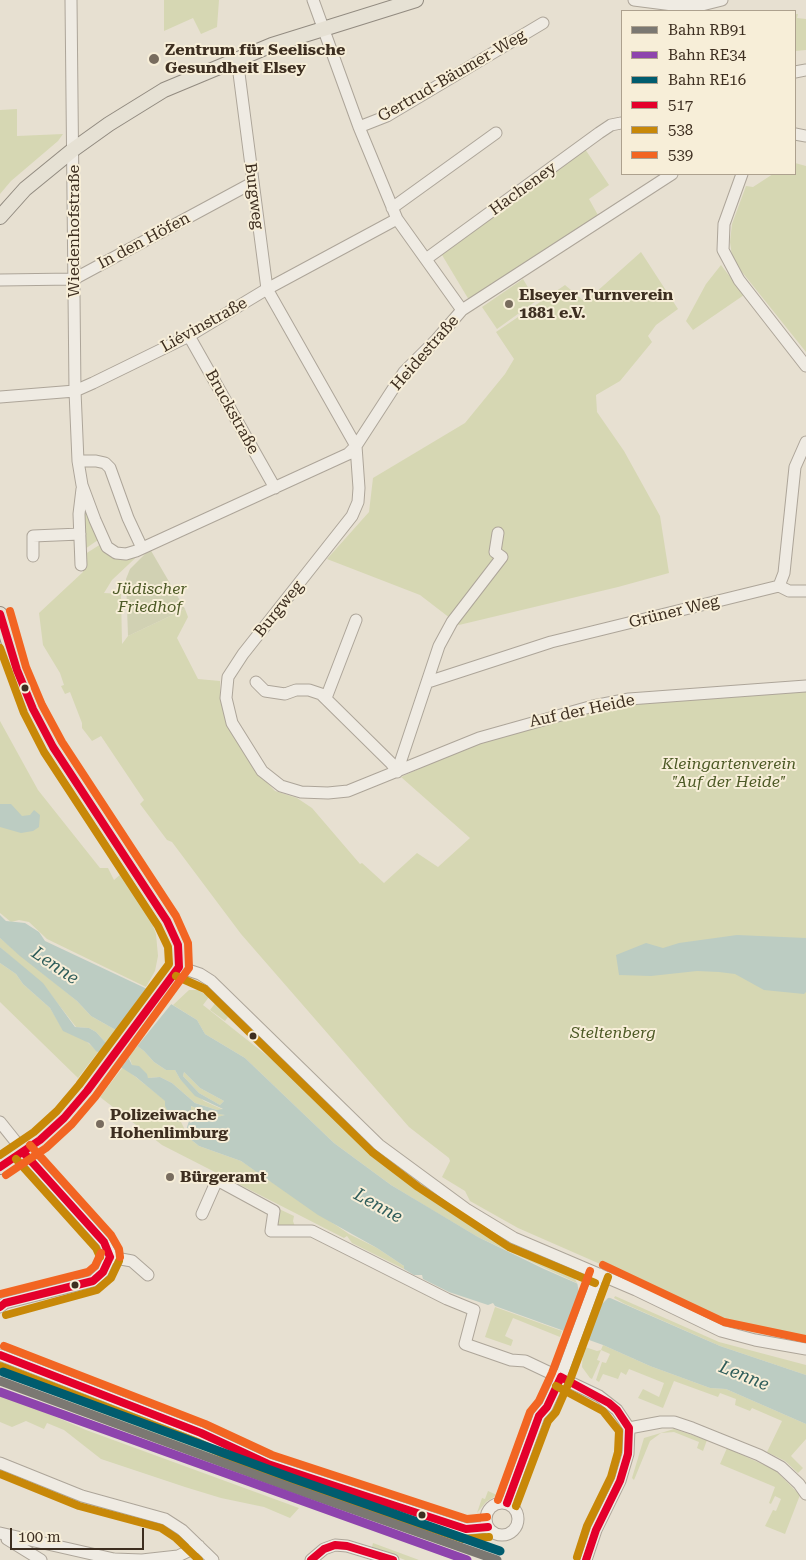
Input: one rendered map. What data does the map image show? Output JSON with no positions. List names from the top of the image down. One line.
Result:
{"streets":{"street":["Gertrud-Bäumer-Weg","Hacheney","Burgweg","Wiedenhofstraße","In den Höfen","Liévinstraße","Heidestraße","Bruckstraße","Grüner Weg","Auf der Heide"]},"crossings":[["Burgweg","In den Höfen"],["Burgweg","Liévinstraße"],["Burgweg","Heidestraße"],["Burgweg","Auf der Heide"],["Wiedenhofstraße","In den Höfen"],["Wiedenhofstraße","Liévinstraße"],["Wiedenhofstraße","Heidestraße"],["Liévinstraße","Bruckstraße"],["Heidestraße","Bruckstraße"]],"water":["Lenne"],"parks":["Jüdischer Friedhof","Kleingartenverein \"Auf der Heide\"","Steltenberg"],"places":["Zentrum für Seelische Gesundheit Elsey","Elseyer Turnverein 1881 e.V.","Polizeiwache Hohenlimburg","Bürgeramt"],"lines":["transit line 539","transit line 517","transit line 538","rail line RE16","rail line RB91","rail line RE34"],"legend":["Bahn RB91","Bahn RE34","Bahn RE16","517","538","539"],"scale_bar":"100 m"}
